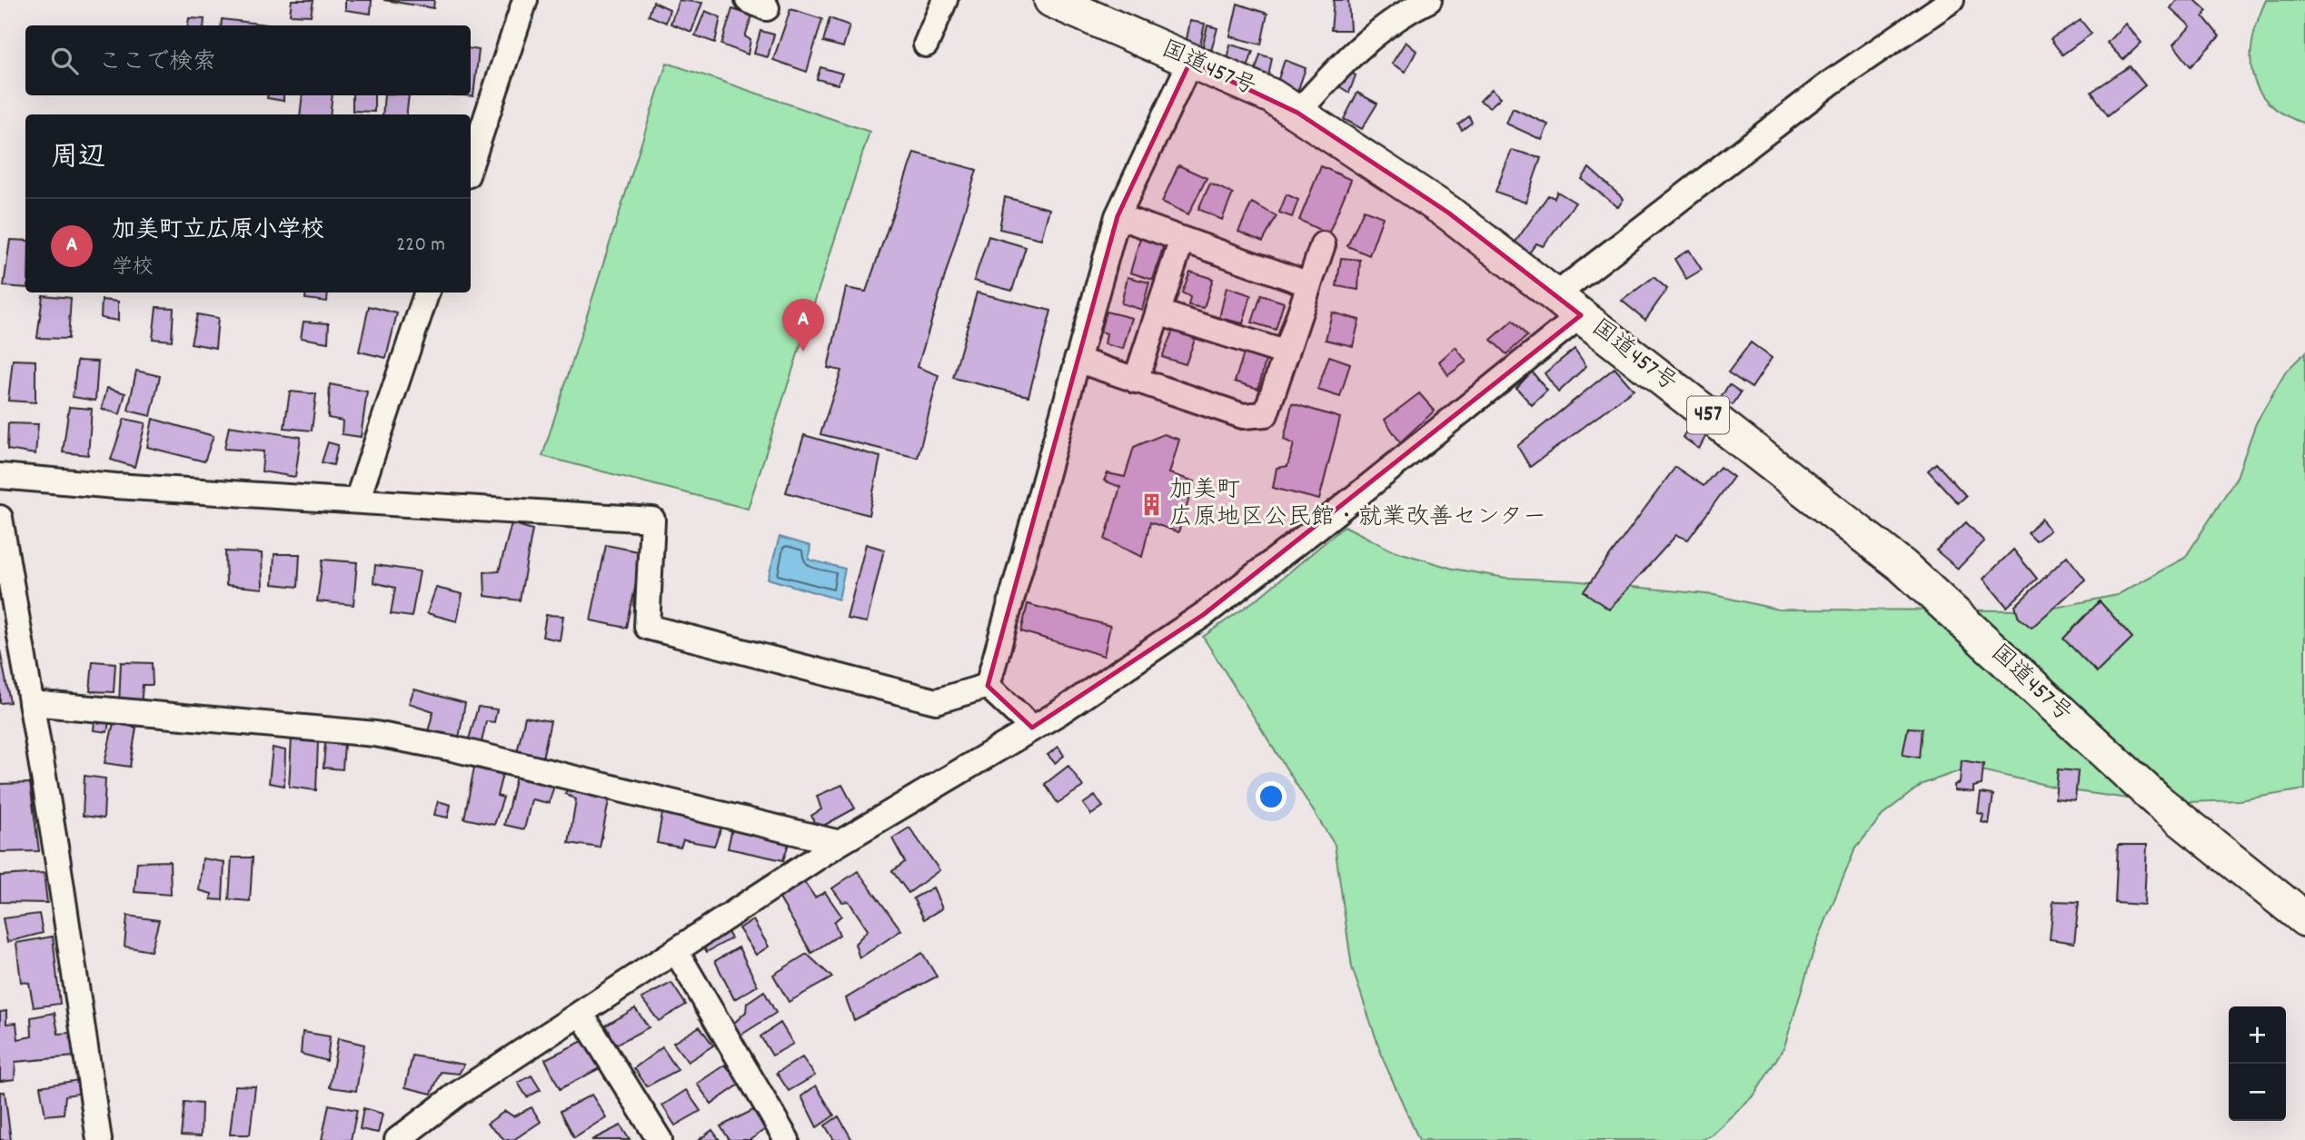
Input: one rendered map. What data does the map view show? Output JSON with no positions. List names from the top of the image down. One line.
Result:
{"streets":{"highway":["国道457号","457"]},"places":{"building":["加美町 広原地区公民館・就業改善センター"]},"page":{"search":"ここで検索","heading":"周辺","list":[{"mark":"A","name":"加美町立広原小学校","note":"学校","value":"220 m"}],"pins":"A","map_buttons":["+","−"]}}
